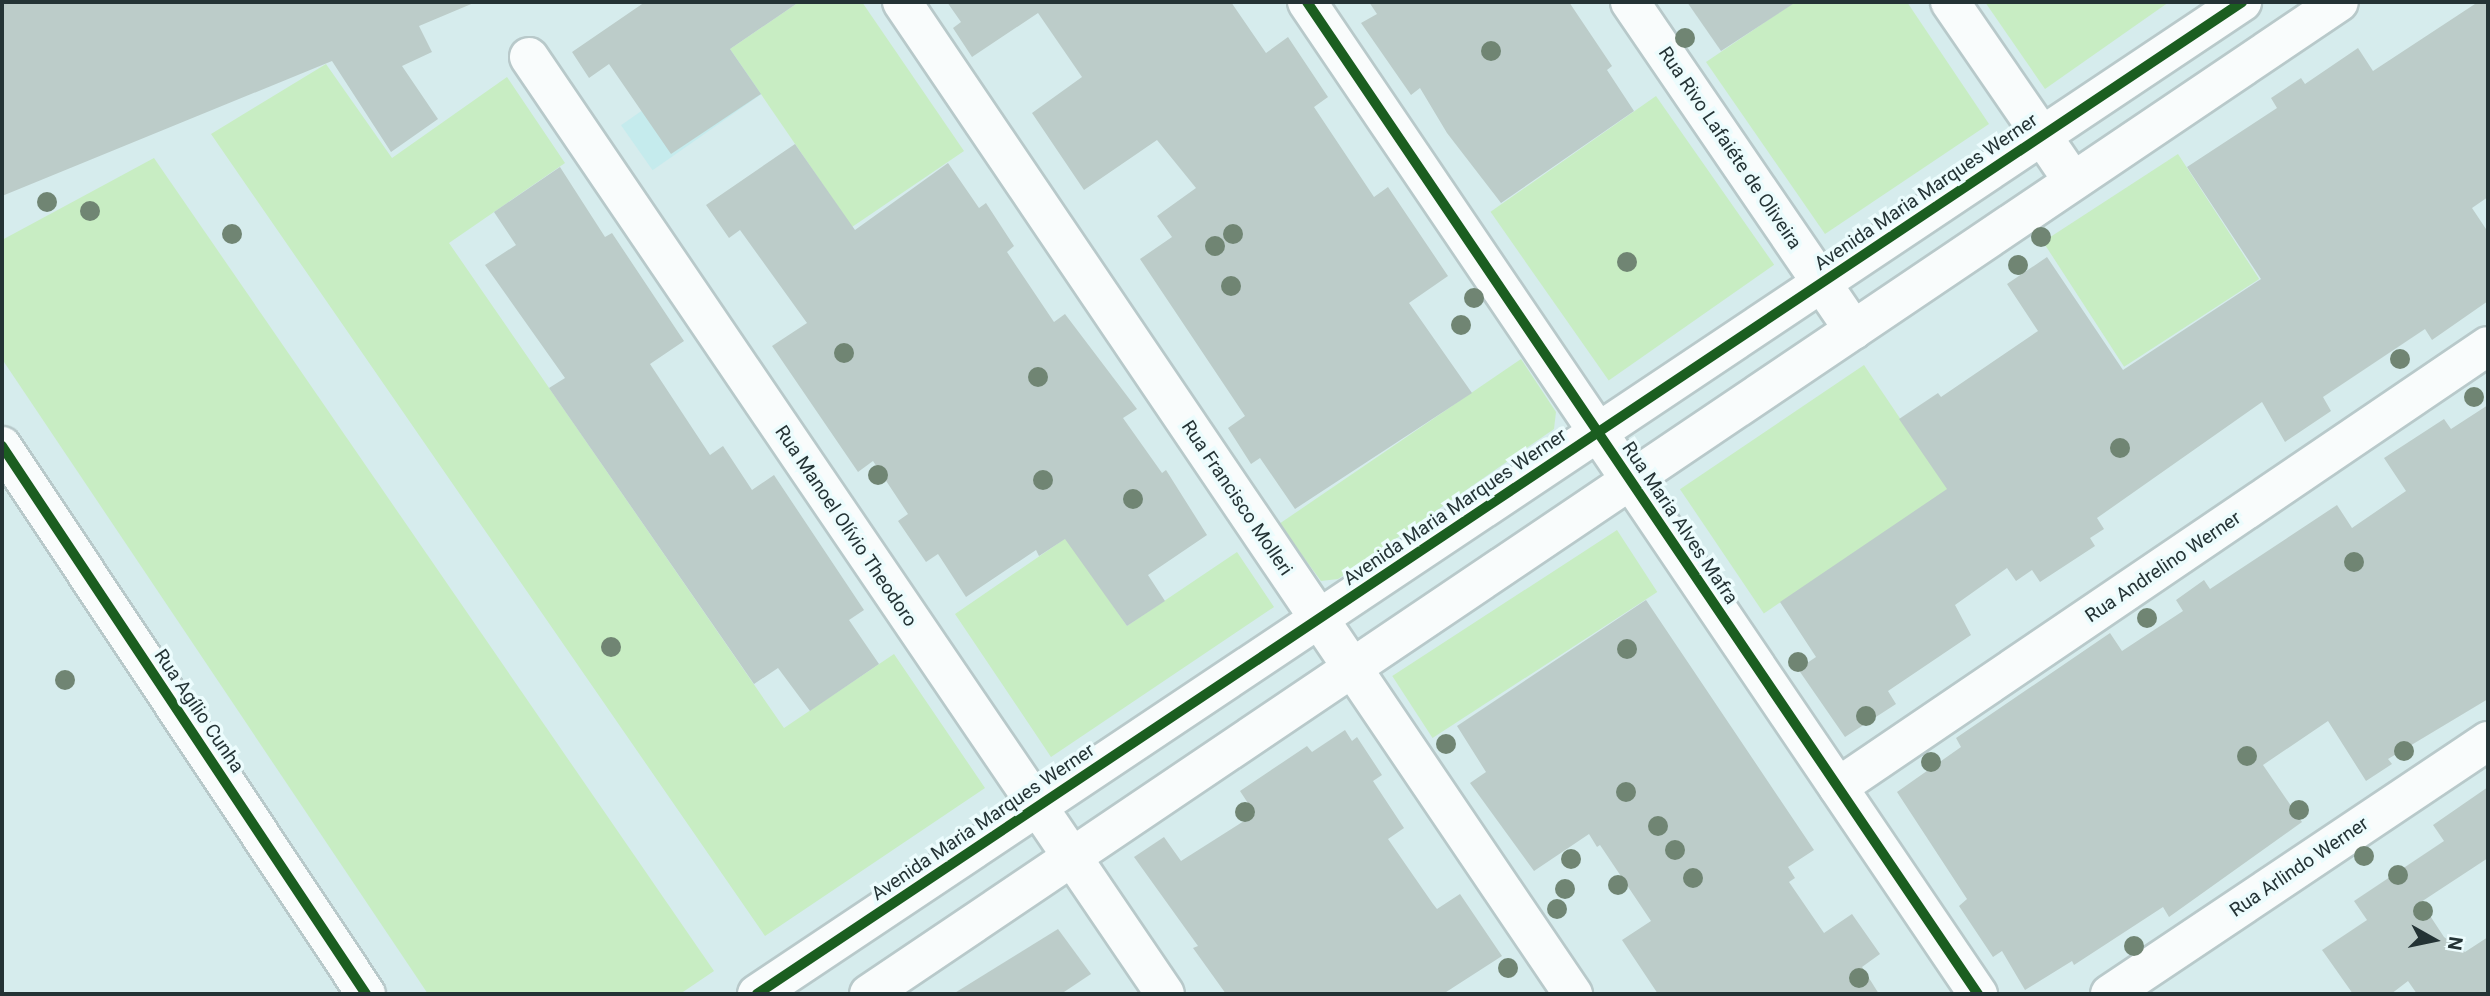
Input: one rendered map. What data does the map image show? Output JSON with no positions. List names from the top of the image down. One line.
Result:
{"streets":{"street":["Rua Rivo Lafaiéte de Oliveira","Avenida Maria Marques Werner","Rua Francisco Molleri","Rua Maria Alves Mafra","Rua Manoel Olívio Theodoro","Rua Andrelino Werner","Rua Agílio Cunha","Rua Arlindo Werner"]},"crossings":[["Rua Rivo Lafaiéte de Oliveira","Avenida Maria Marques Werner"],["Avenida Maria Marques Werner","Rua Francisco Molleri"],["Avenida Maria Marques Werner","Rua Maria Alves Mafra"],["Avenida Maria Marques Werner","Rua Manoel Olívio Theodoro"],["Rua Maria Alves Mafra","Rua Andrelino Werner"]],"north":"right"}
